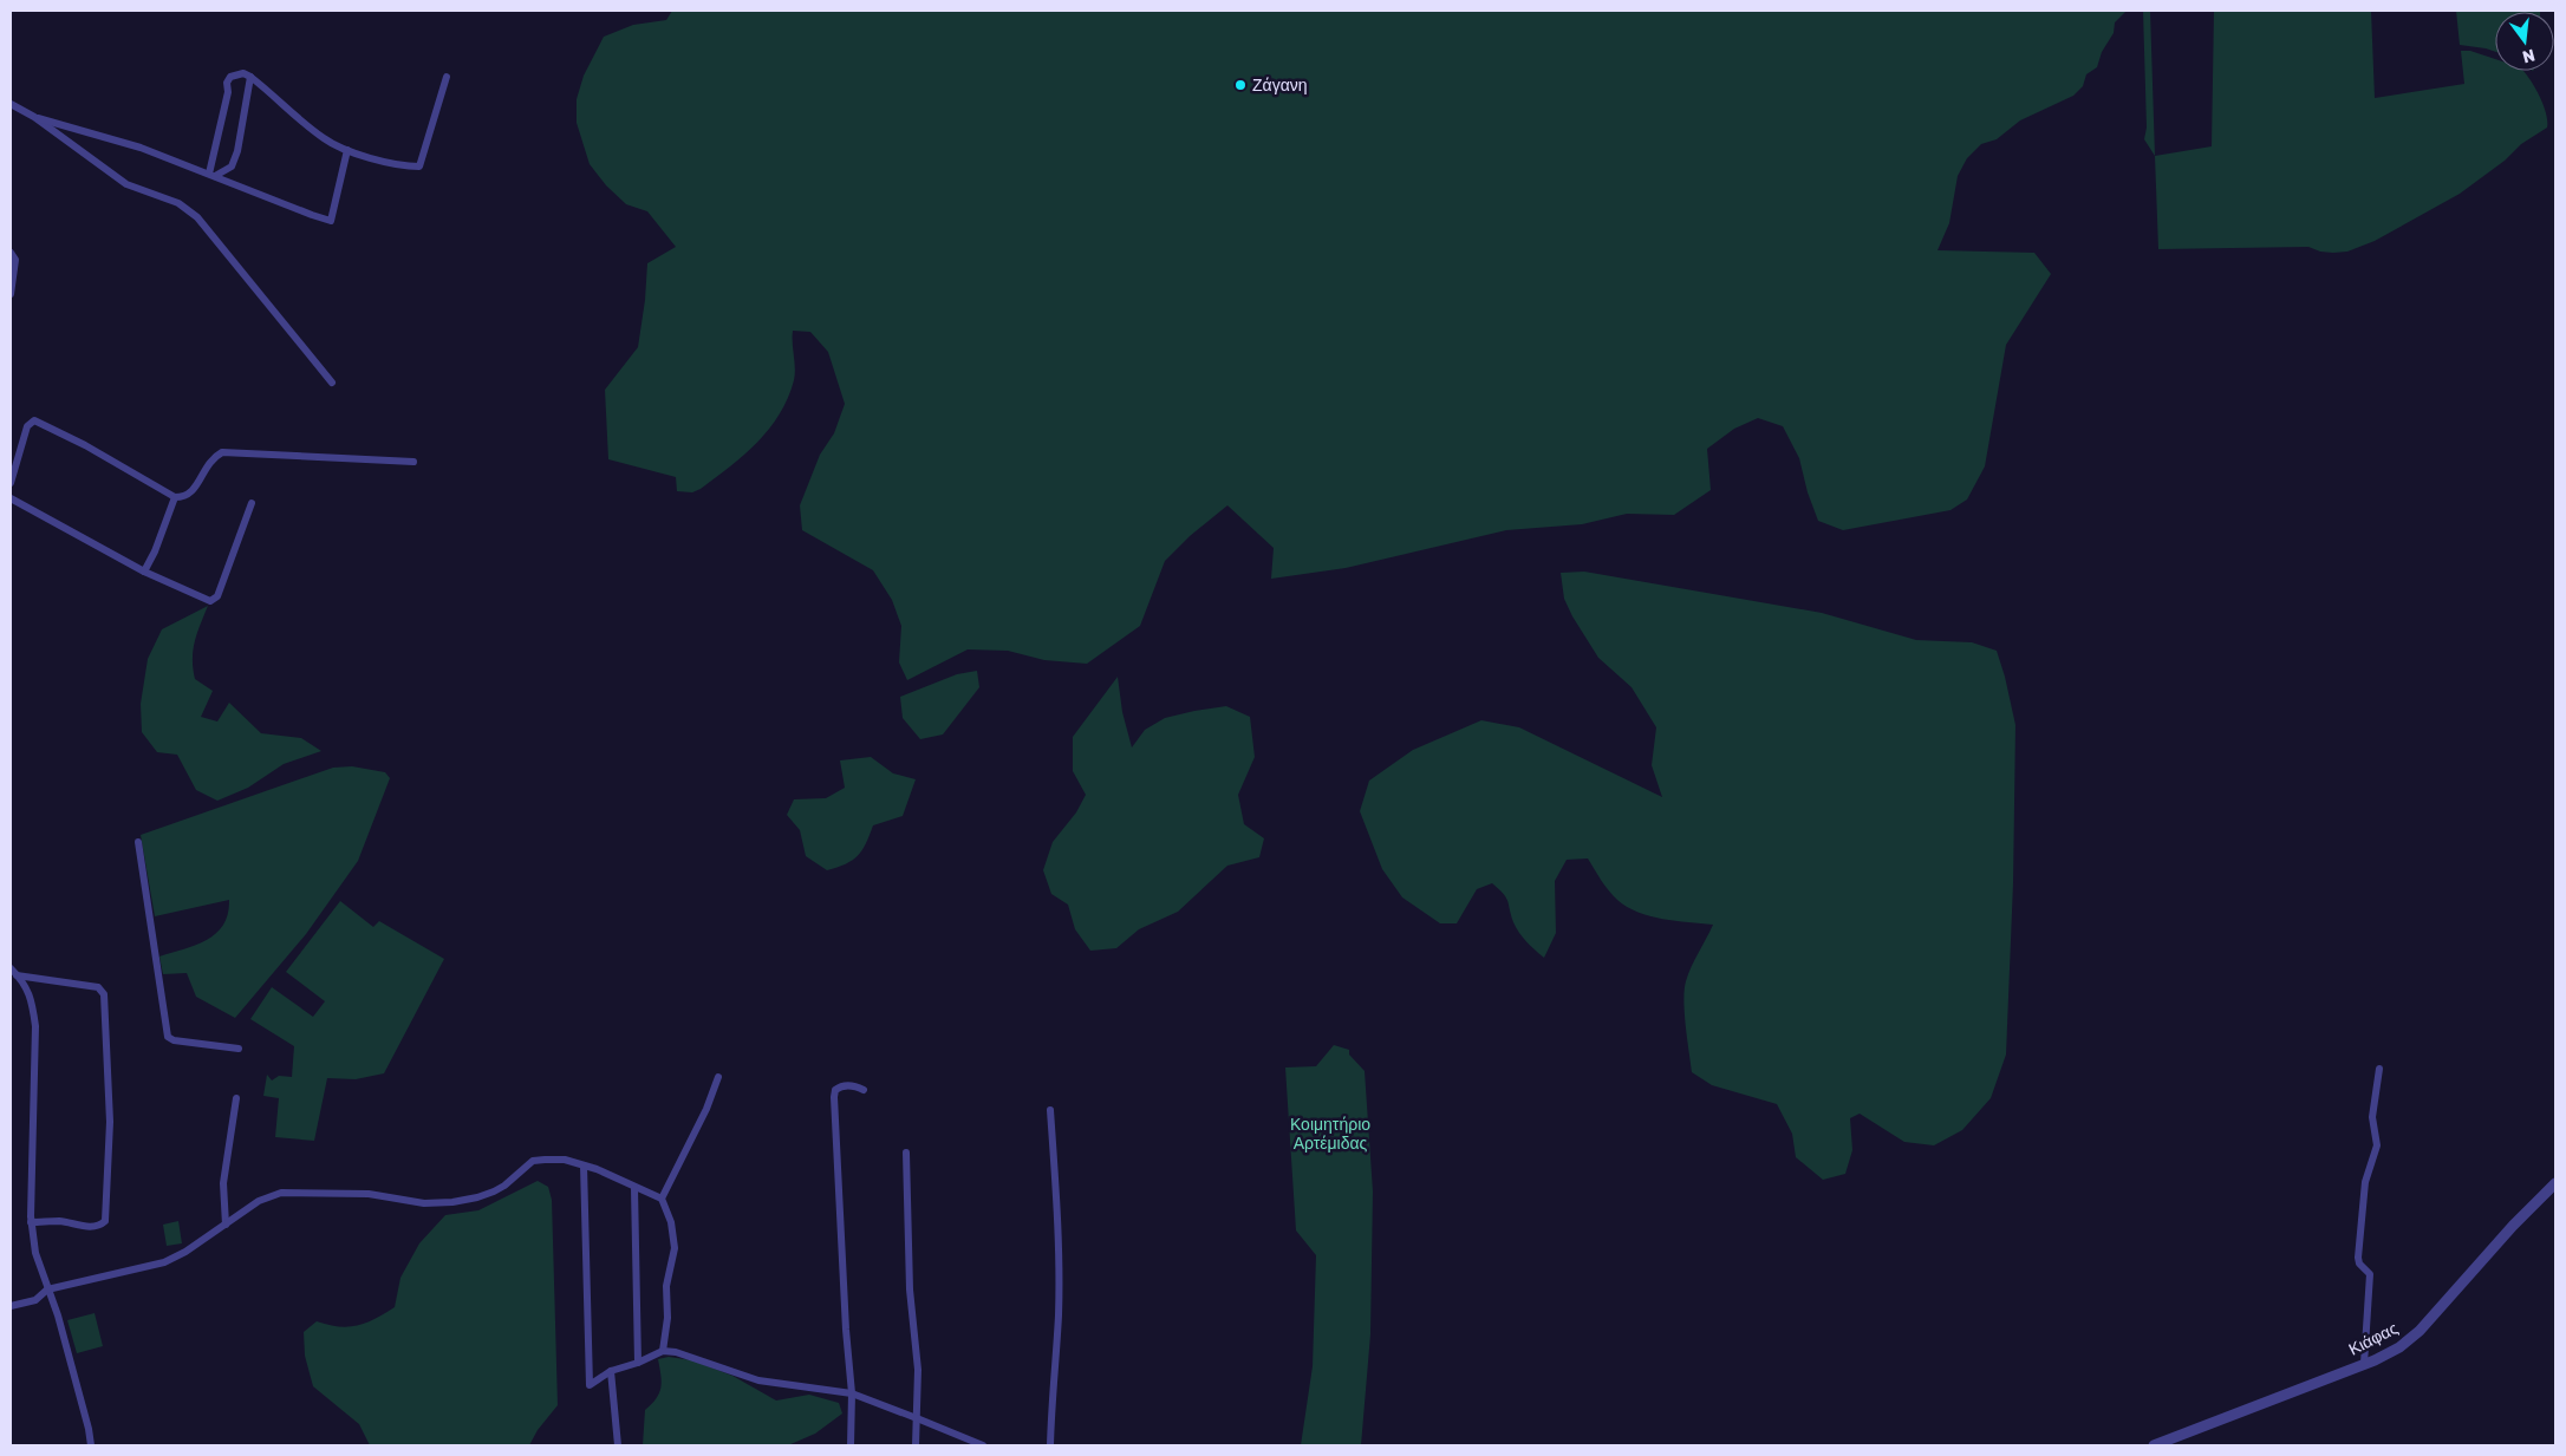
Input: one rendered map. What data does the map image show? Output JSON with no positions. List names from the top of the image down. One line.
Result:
{"streets":{"street":["Κιάφας"]},"parks":["Κοιμητήριο Αρτέμιδας"],"places":["Ζάγανη"],"north":"bottom"}
